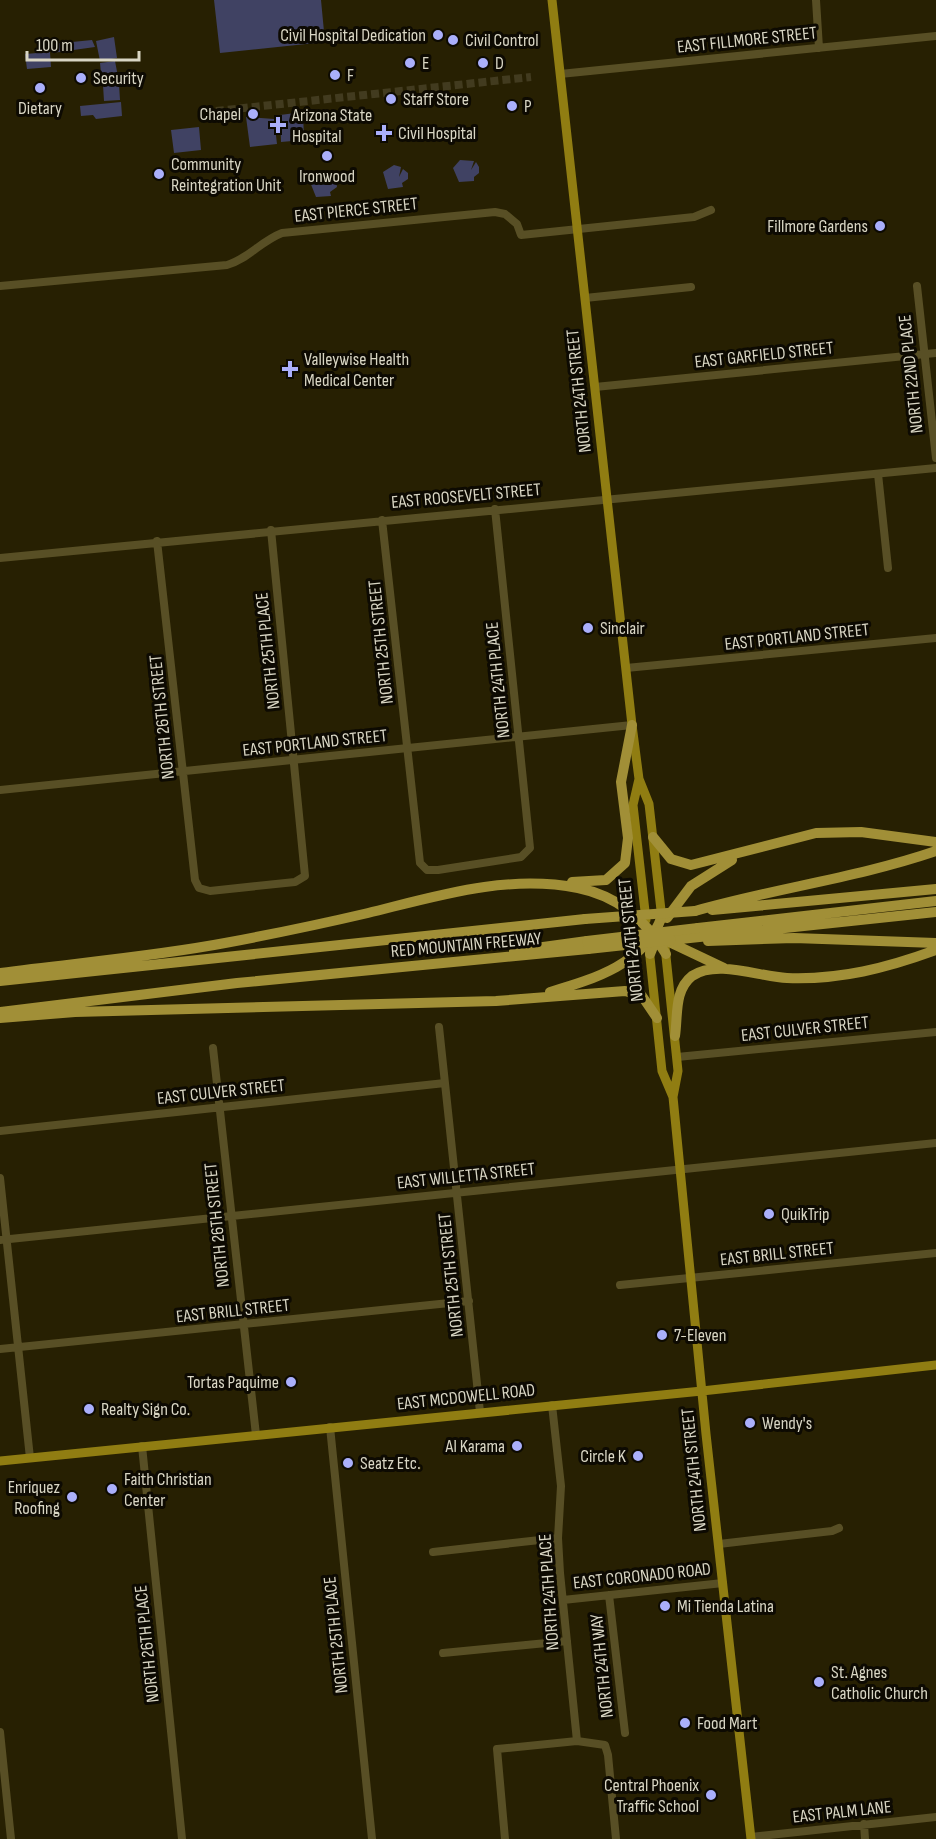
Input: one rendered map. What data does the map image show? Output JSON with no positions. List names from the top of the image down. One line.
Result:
{"streets":{"highway":["RED MOUNTAIN FREEWAY"],"main road":["NORTH 24TH STREET","EAST MCDOWELL ROAD"],"street":["EAST FILLMORE STREET","EAST PIERCE STREET","EAST GARFIELD STREET","NORTH 22ND PLACE","EAST ROOSEVELT STREET","EAST PORTLAND STREET","NORTH 25TH STREET","NORTH 25TH PLACE","NORTH 24TH PLACE","NORTH 26TH STREET","EAST CULVER STREET","EAST WILLETTA STREET","EAST BRILL STREET","EAST CORONADO ROAD","NORTH 26TH PLACE","NORTH 24TH WAY","EAST PALM LANE"]},"crossings":[["EAST FILLMORE STREET","NORTH 24TH STREET"],["EAST PIERCE STREET","NORTH 24TH STREET"],["EAST GARFIELD STREET","NORTH 22ND PLACE"],["EAST GARFIELD STREET","NORTH 24TH STREET"],["NORTH 24TH STREET","EAST ROOSEVELT STREET"],["NORTH 24TH STREET","EAST PORTLAND STREET"],["NORTH 24TH STREET","RED MOUNTAIN FREEWAY"],["NORTH 24TH STREET","EAST CULVER STREET"],["NORTH 24TH STREET","EAST WILLETTA STREET"],["NORTH 24TH STREET","EAST BRILL STREET"],["NORTH 24TH STREET","EAST MCDOWELL ROAD"],["NORTH 24TH STREET","EAST CORONADO ROAD"],["NORTH 24TH STREET","EAST PALM LANE"],["EAST ROOSEVELT STREET","NORTH 25TH STREET"],["EAST ROOSEVELT STREET","NORTH 25TH PLACE"],["EAST ROOSEVELT STREET","NORTH 24TH PLACE"],["EAST ROOSEVELT STREET","NORTH 26TH STREET"],["EAST PORTLAND STREET","NORTH 25TH STREET"],["EAST PORTLAND STREET","NORTH 25TH PLACE"],["EAST PORTLAND STREET","NORTH 24TH PLACE"],["EAST PORTLAND STREET","NORTH 26TH STREET"],["NORTH 25TH STREET","NORTH 24TH PLACE"],["NORTH 25TH STREET","EAST CULVER STREET"],["NORTH 25TH STREET","EAST WILLETTA STREET"],["NORTH 25TH STREET","EAST BRILL STREET"],["NORTH 25TH STREET","EAST MCDOWELL ROAD"],["NORTH 25TH PLACE","NORTH 26TH STREET"],["NORTH 25TH PLACE","EAST MCDOWELL ROAD"],["NORTH 24TH PLACE","EAST MCDOWELL ROAD"],["NORTH 24TH PLACE","EAST CORONADO ROAD"],["NORTH 26TH STREET","EAST CULVER STREET"],["NORTH 26TH STREET","EAST WILLETTA STREET"],["NORTH 26TH STREET","EAST BRILL STREET"],["NORTH 26TH STREET","EAST MCDOWELL ROAD"],["EAST MCDOWELL ROAD","NORTH 26TH PLACE"],["EAST CORONADO ROAD","NORTH 24TH WAY"]],"places":{"other":["Civil Hospital Dedication","Civil Control","E","D","F","Security","Dietary","Staff Store","P","Chapel","Ironwood","Community Reintegration Unit","Fillmore Gardens","Sinclair","QuikTrip","7-Eleven","Tortas Paquime","Realty Sign Co.","Wendy's","Al Karama","Circle K","Seatz Etc.","Faith Christian Center","Enriquez Roofing","Mi Tienda Latina","St. Agnes Catholic Church","Food Mart","Central Phoenix Traffic School"],"health":["Arizona State Hospital","Civil Hospital","Valleywise Health Medical Center"]},"scale_bar":"100 m"}
